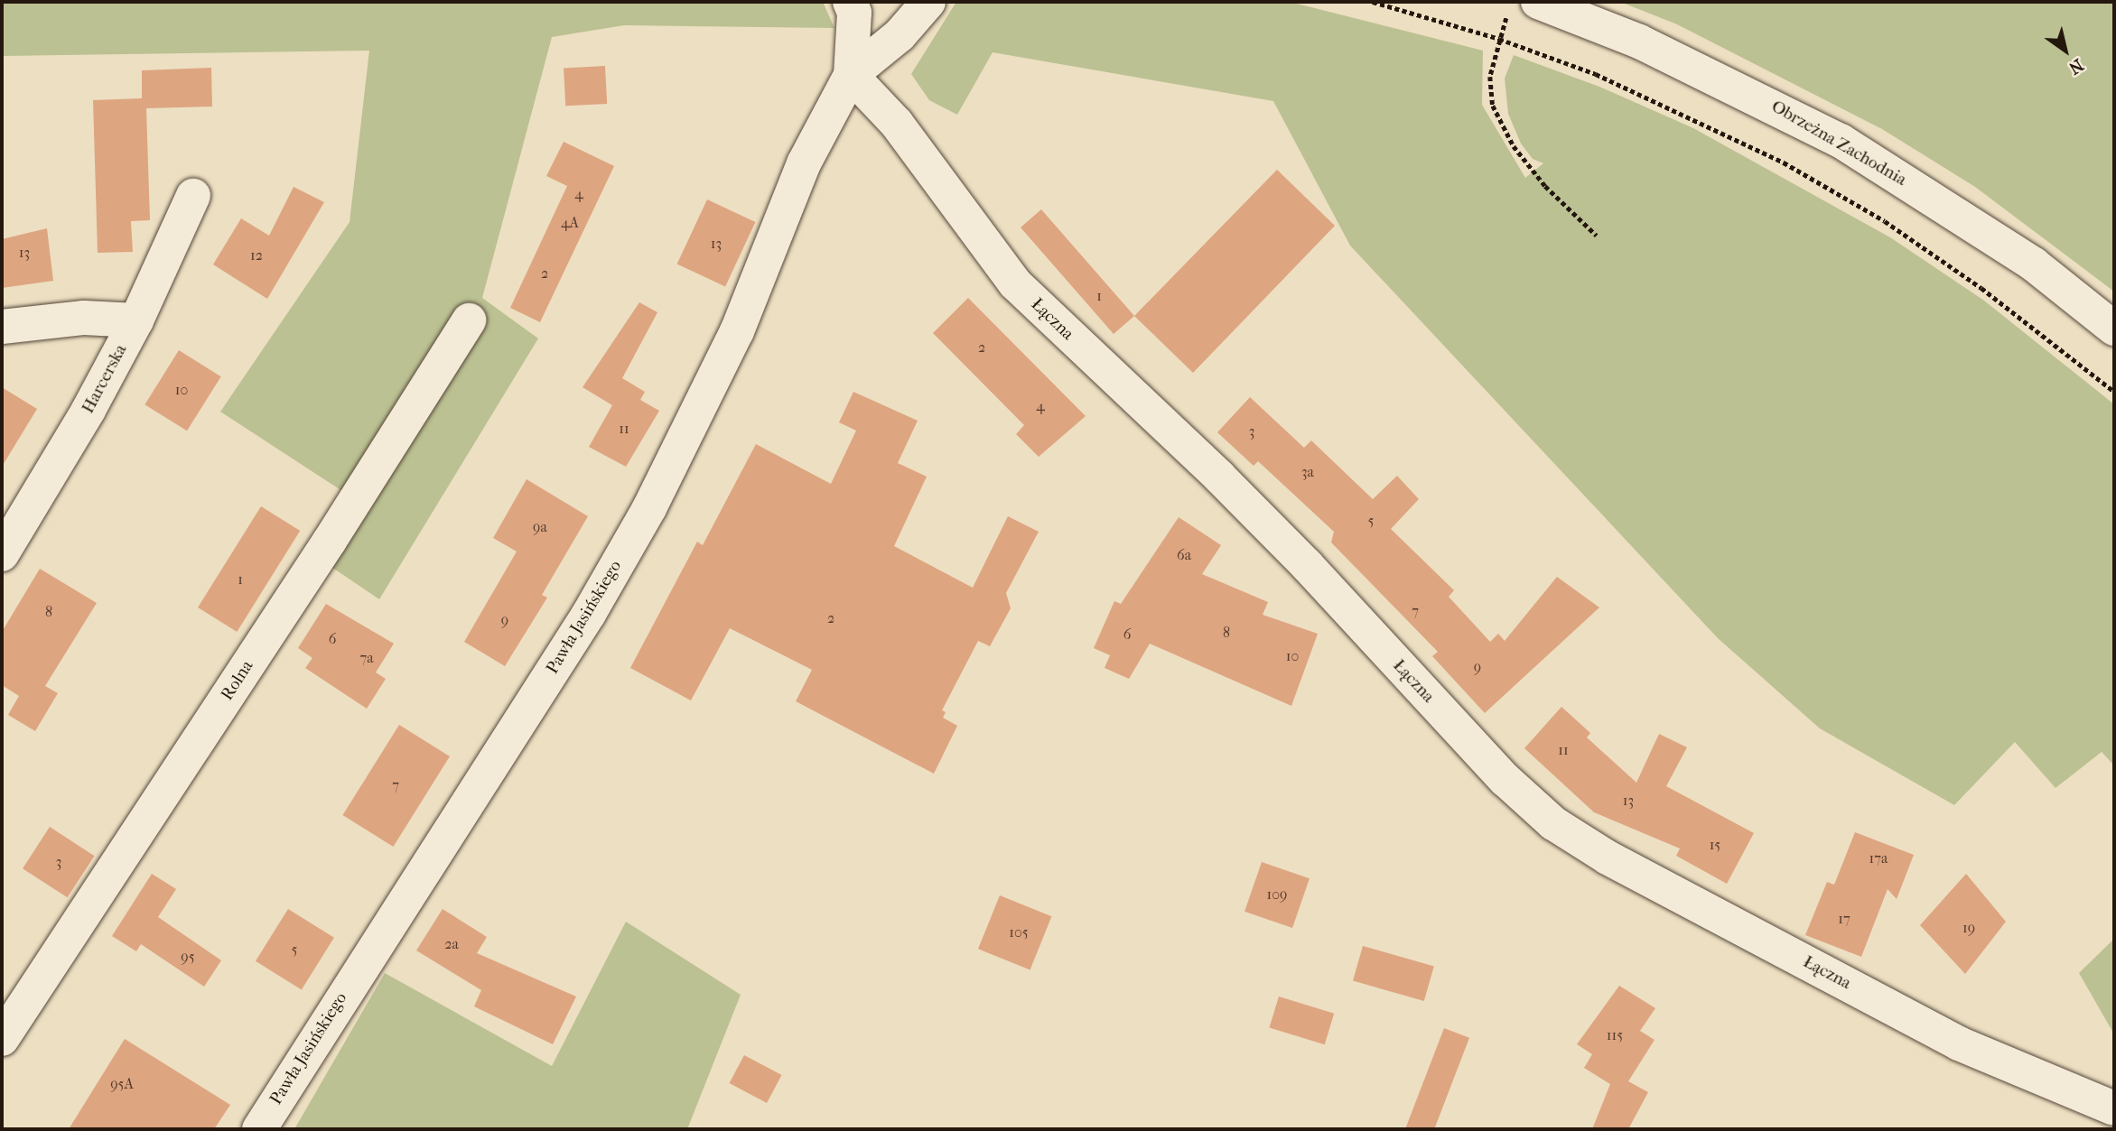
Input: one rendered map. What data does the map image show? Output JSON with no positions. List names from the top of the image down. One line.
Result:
{"streets":{"street":["Obrzeżna Zachodnia","Łączna","Harcerska","Pawła Jasińskiego","Rolna"]},"crossings":[["Łączna","Pawła Jasińskiego"]],"house_numbers":["4","4A","13","13","12","2","1","2","10","4","11","3","3a","5","9a","6a","1","7","8","2","9","8","6","6","10","7a","9","11","7","13","15","17a","3","109","17","19","105","2a","5","95","115","95A"],"north":"bottom right"}
